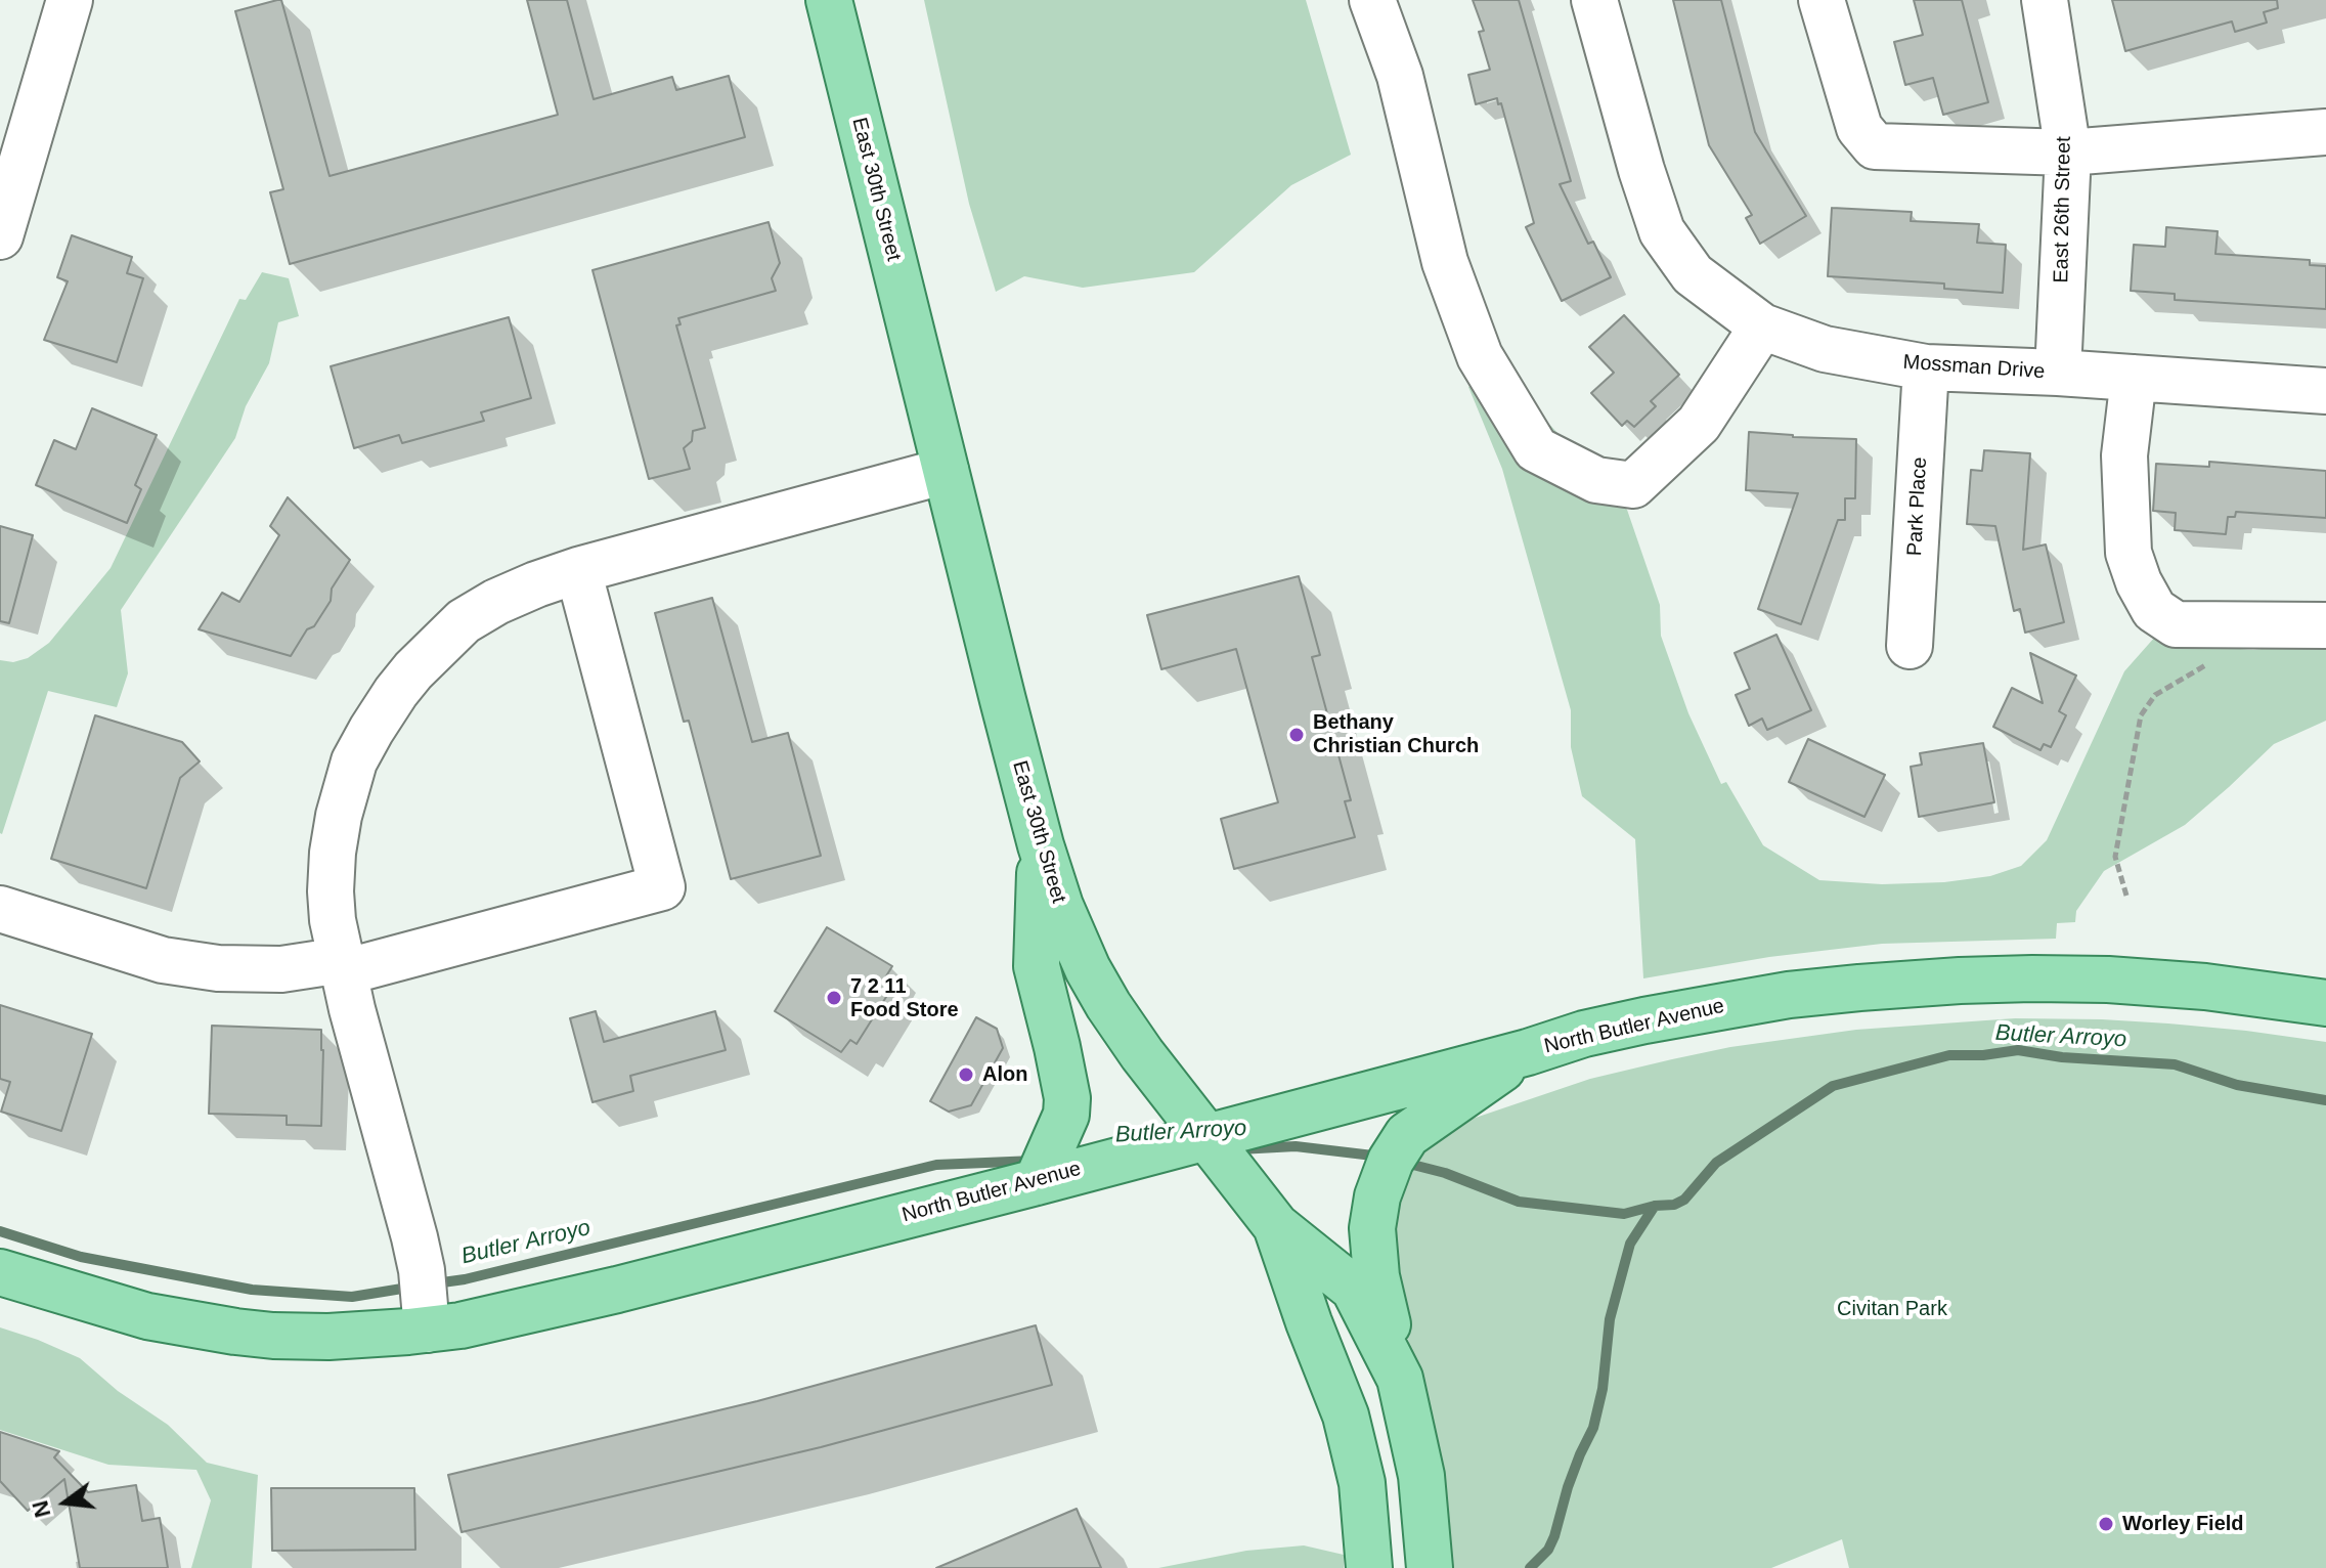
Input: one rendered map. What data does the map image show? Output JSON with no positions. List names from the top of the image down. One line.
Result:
{"streets":{"main road":["East 30th Street","North Butler Avenue"],"street":["East 26th Street","Mossman Drive","Park Place"]},"crossings":[["East 30th Street","North Butler Avenue"],["East 26th Street","Mossman Drive"],["Mossman Drive","Park Place"]],"water":["Butler Arroyo"],"parks":["Civitan Park"],"places":["Bethany Christian Church","7 2 11 Food Store","Alon","Worley Field"],"north":"left"}
